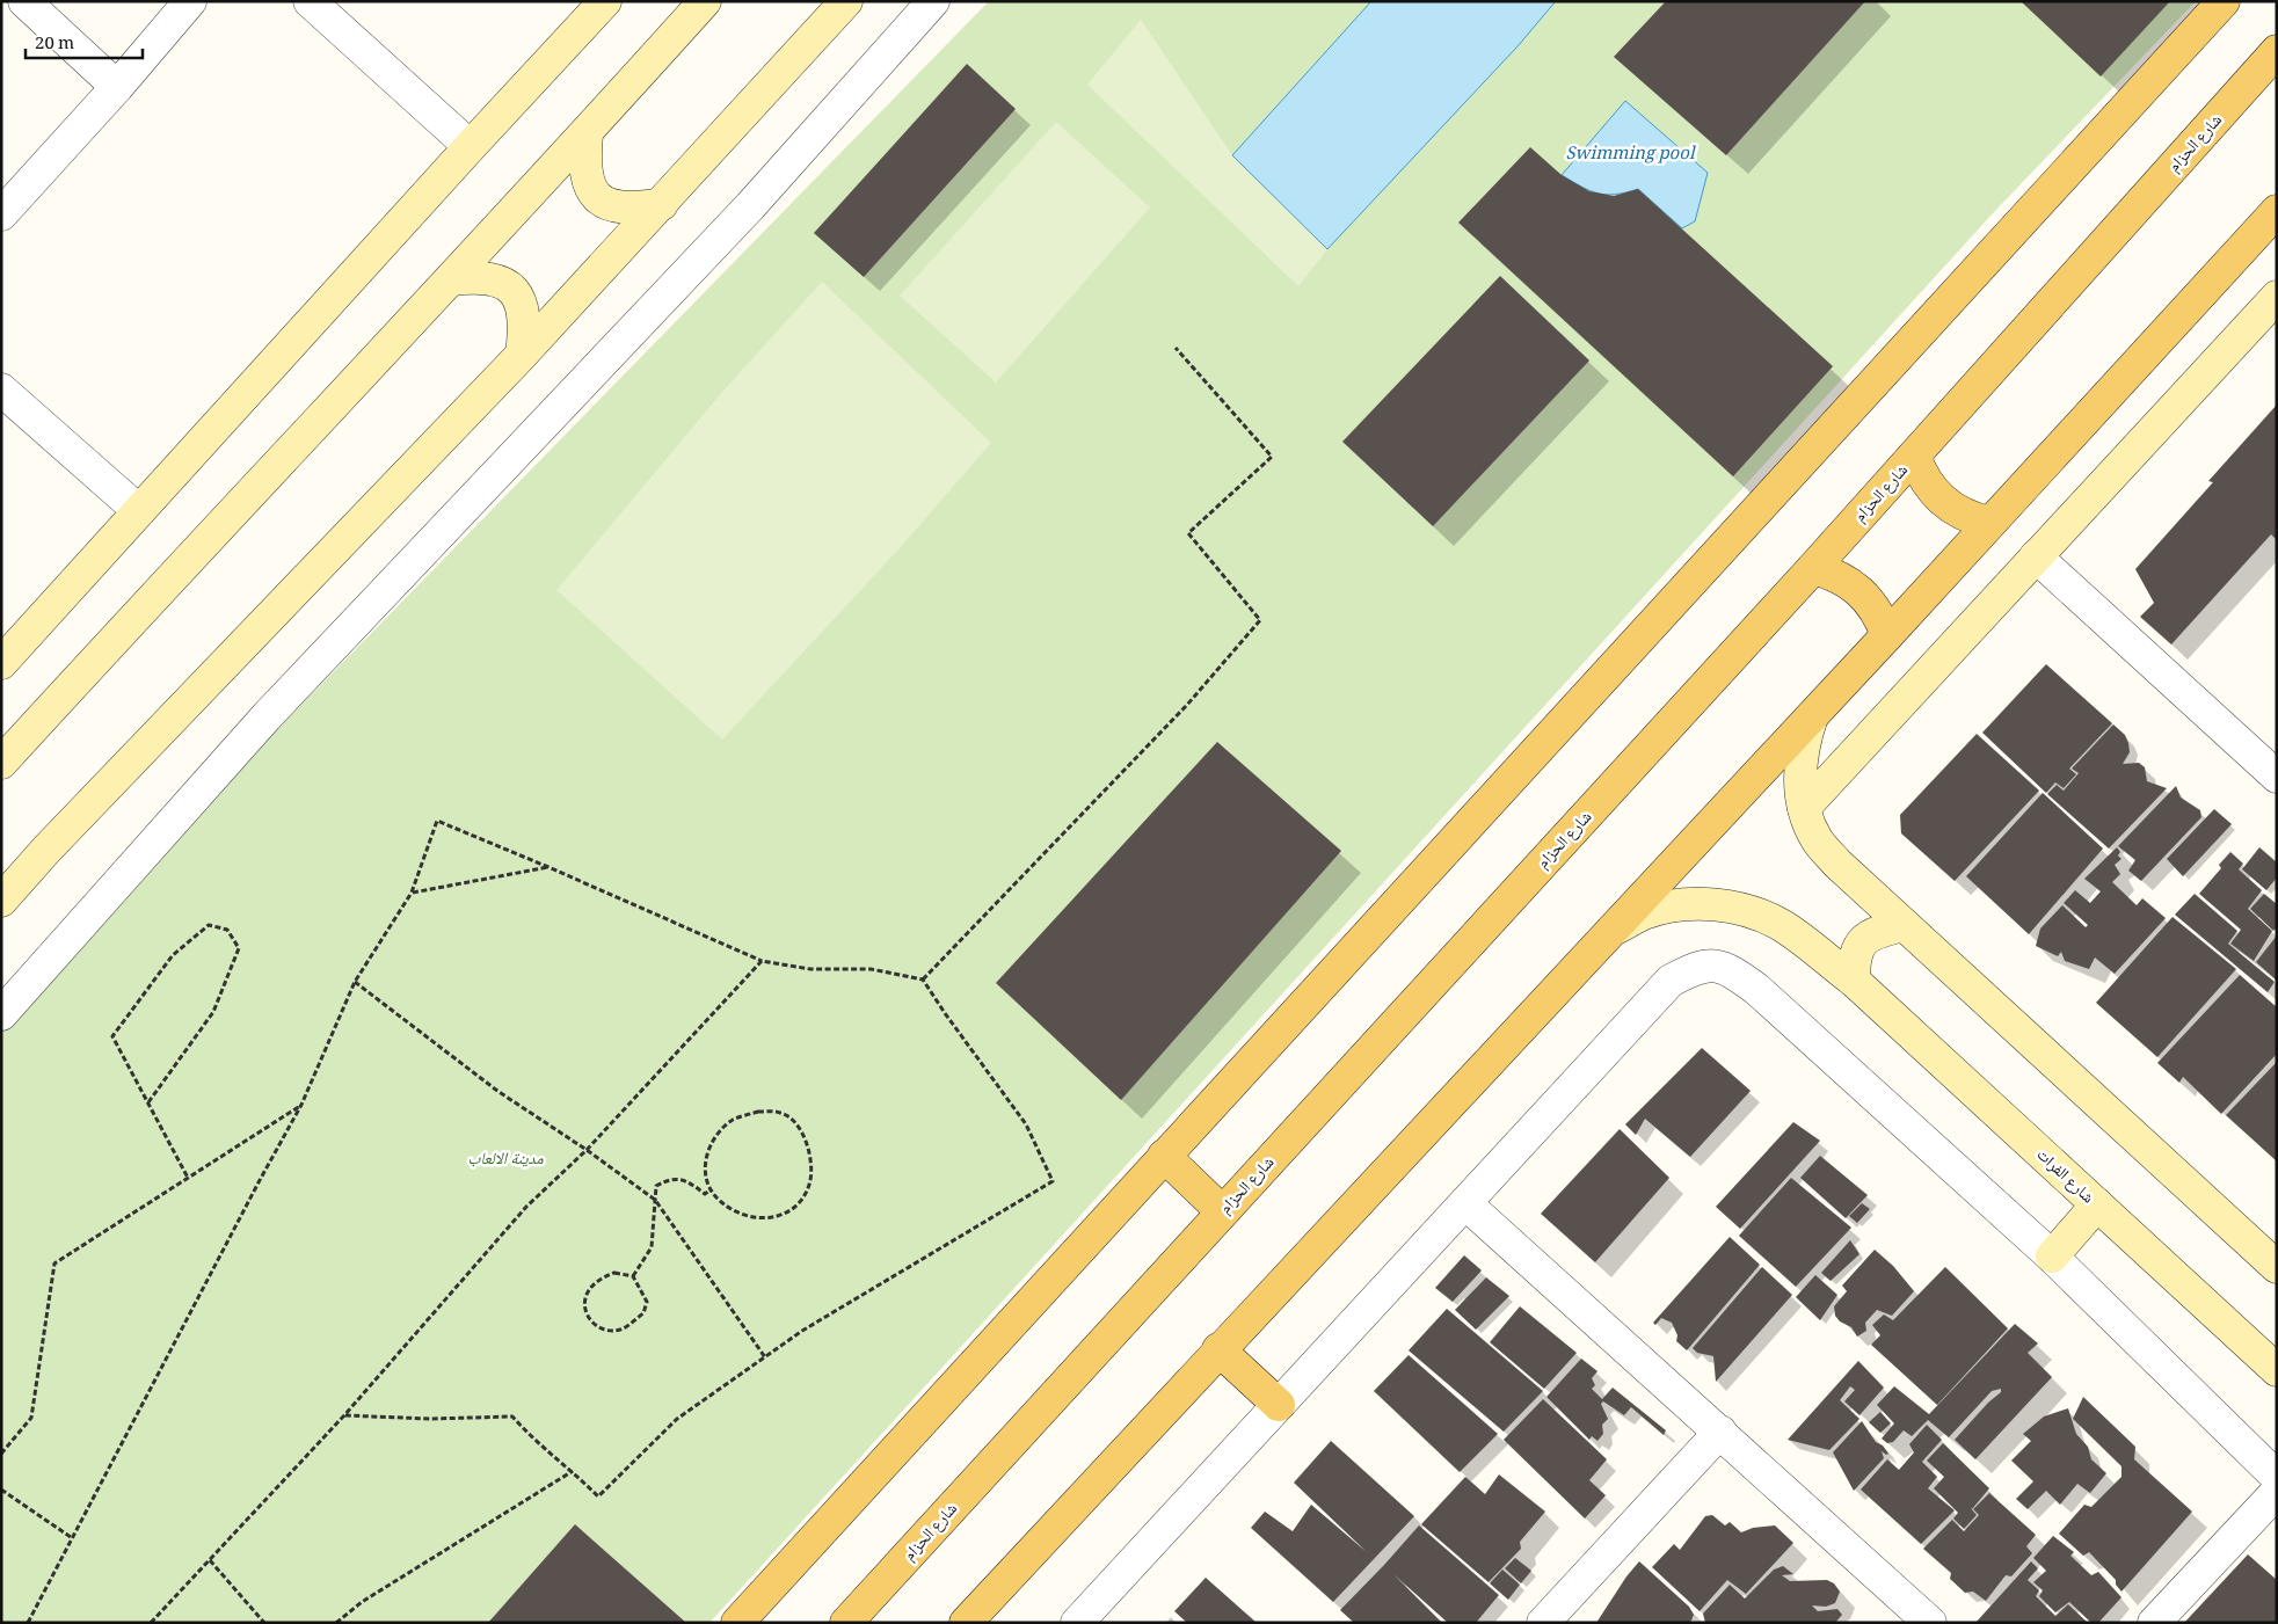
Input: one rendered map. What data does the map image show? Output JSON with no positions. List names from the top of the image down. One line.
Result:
{"streets":{"main road":["شارع الحزام"],"street":["شارع الفرات"]},"water":["Swimming pool"],"parks":["مدينة الالعاب"],"scale_bar":"20 m"}
